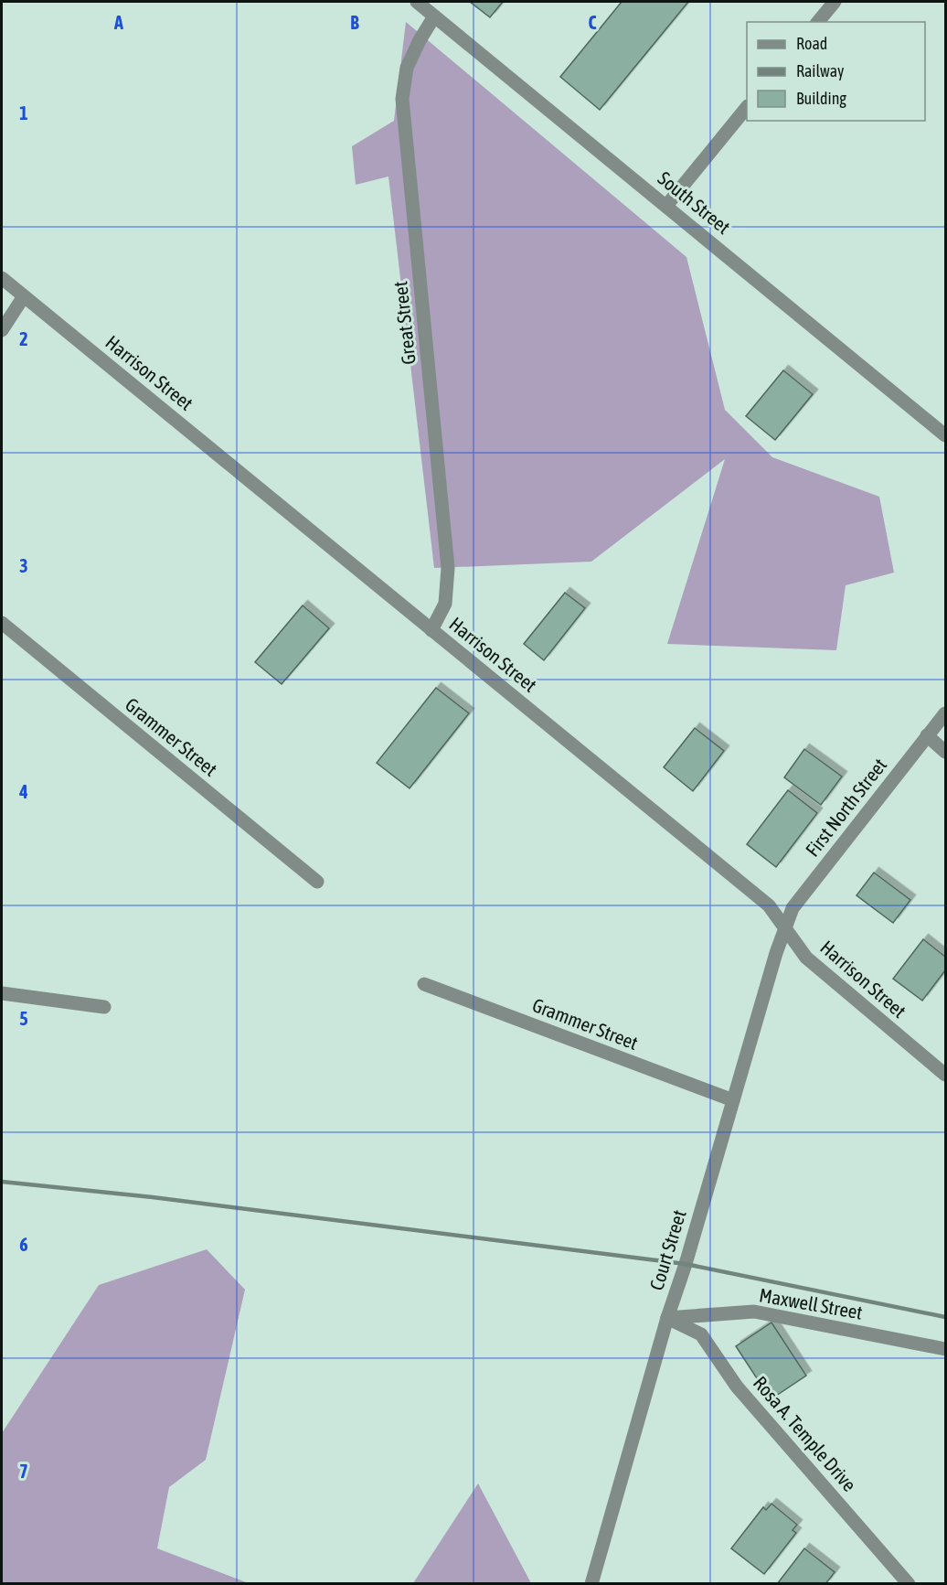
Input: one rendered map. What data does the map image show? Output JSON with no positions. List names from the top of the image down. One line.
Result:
{"streets":{"street":["South Street","Great Street","Harrison Street","Grammer Street","First North Street","Court Street","Maxwell Street","Rosa A. Temple Drive"]},"crossings":[["South Street","Great Street"],["Great Street","Harrison Street"],["Harrison Street","First North Street"],["Harrison Street","Court Street"],["Grammer Street","Court Street"],["First North Street","Court Street"],["Court Street","Maxwell Street"],["Court Street","Rosa A. Temple Drive"],["Maxwell Street","Rosa A. Temple Drive"]],"legend":["Road","Railway","Building"],"grid":{"columns":["A","B","C"],"rows":["1","2","3","4","5","6","7"]}}
